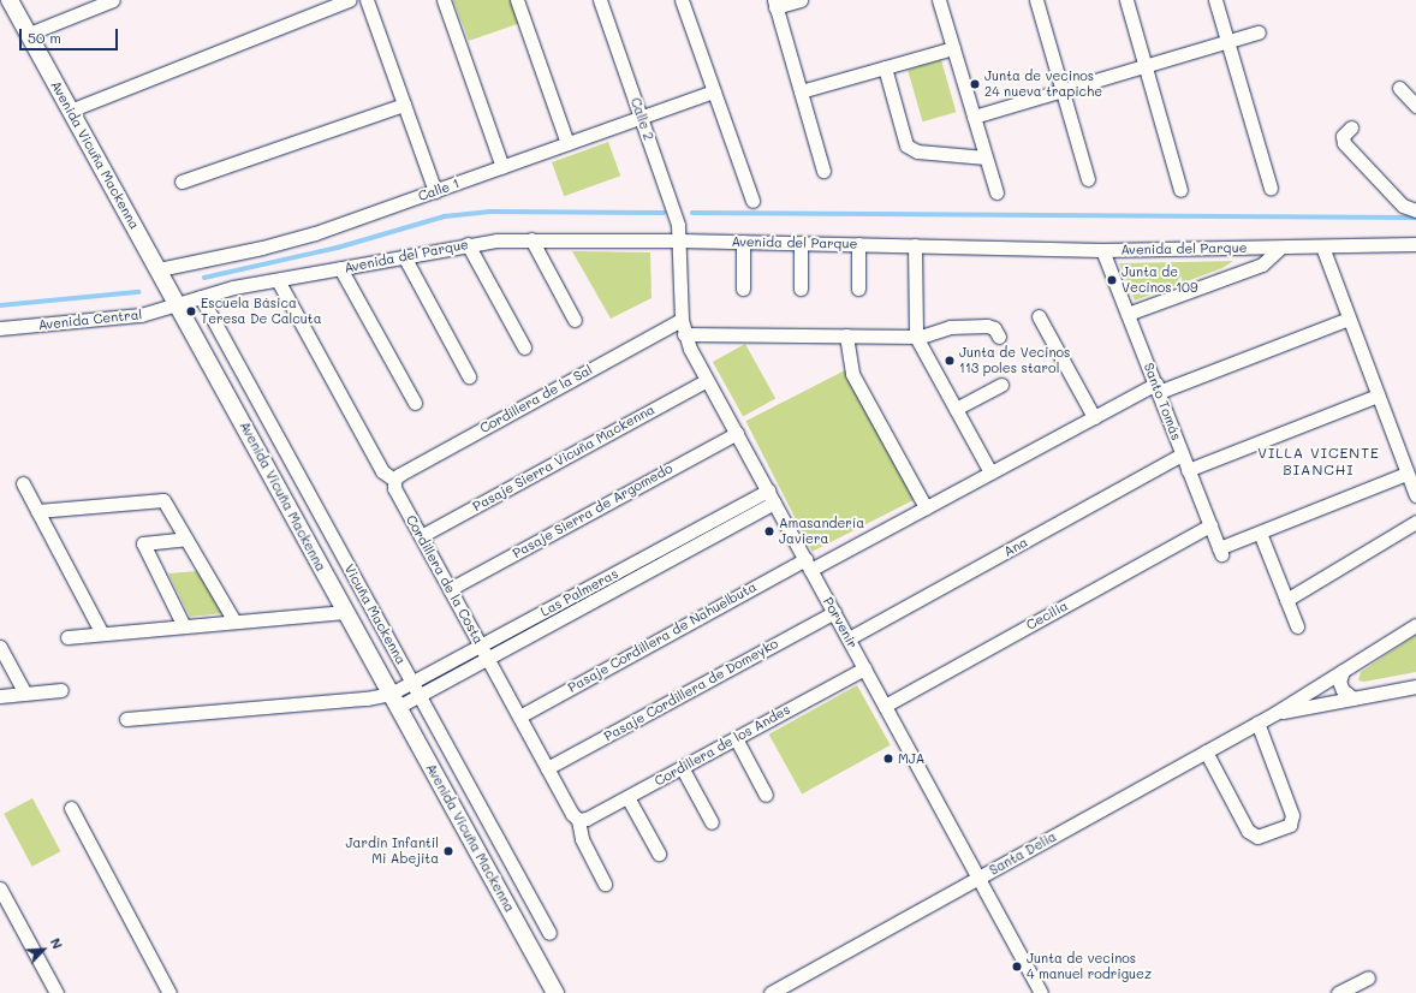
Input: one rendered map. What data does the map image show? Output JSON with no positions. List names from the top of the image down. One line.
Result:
{"streets":{"main road":["Avenida Vicuña Mackenna"],"street":["Calle 2","Calle 1","Avenida del Parque","Avenida Central","Cordillera de la Sal","Santo Tomás","Pasaje Sierra Vicuña Mackenna","Pasaje Sierra de Argomedo","Ana","Cordillera de la Costa","Las Palmeras","Vicuña Mackenna","Cecilia","Porvenir","Pasaje Cordillera de Nahuelbuta","Pasaje Cordillera de Domeyko","Cordillera de los Andes","Santa Delia"]},"crossings":[["Calle 2","Calle 1"],["Calle 2","Avenida del Parque"],["Calle 2","Porvenir"],["Avenida Vicuña Mackenna","Calle 1"],["Avenida Vicuña Mackenna","Avenida del Parque"],["Avenida Vicuña Mackenna","Avenida Central"],["Avenida Vicuña Mackenna","Las Palmeras"],["Avenida del Parque","Avenida Central"],["Avenida del Parque","Santo Tomás"],["Avenida del Parque","Cordillera de la Costa"],["Avenida del Parque","Vicuña Mackenna"],["Avenida del Parque","Porvenir"],["Cordillera de la Sal","Cordillera de la Costa"],["Cordillera de la Sal","Porvenir"],["Santo Tomás","Ana"],["Santo Tomás","Cecilia"],["Santo Tomás","Pasaje Cordillera de Nahuelbuta"],["Pasaje Sierra Vicuña Mackenna","Cordillera de la Costa"],["Pasaje Sierra Vicuña Mackenna","Porvenir"],["Pasaje Sierra de Argomedo","Cordillera de la Costa"],["Pasaje Sierra de Argomedo","Porvenir"],["Ana","Porvenir"],["Cordillera de la Costa","Las Palmeras"],["Cordillera de la Costa","Pasaje Cordillera de Nahuelbuta"],["Cordillera de la Costa","Pasaje Cordillera de Domeyko"],["Cordillera de la Costa","Cordillera de los Andes"],["Las Palmeras","Vicuña Mackenna"],["Las Palmeras","Porvenir"],["Cecilia","Porvenir"],["Porvenir","Pasaje Cordillera de Nahuelbuta"],["Porvenir","Pasaje Cordillera de Domeyko"],["Porvenir","Cordillera de los Andes"],["Porvenir","Santa Delia"]],"districts":["VILLA VICENTE BIANCHI"],"places":["Junta de vecinos 24 nueva trapiche","Junta de Vecinos 109","Escuela Básica Teresa De Calcuta","Junta de Vecinos 113 poles starol","Amasandería Javiera","MJA","Jardin Infantil Mi Abejita","Junta de vecinos 4 manuel rodriguez"],"scale_bar":"50 m","north":"top right"}
